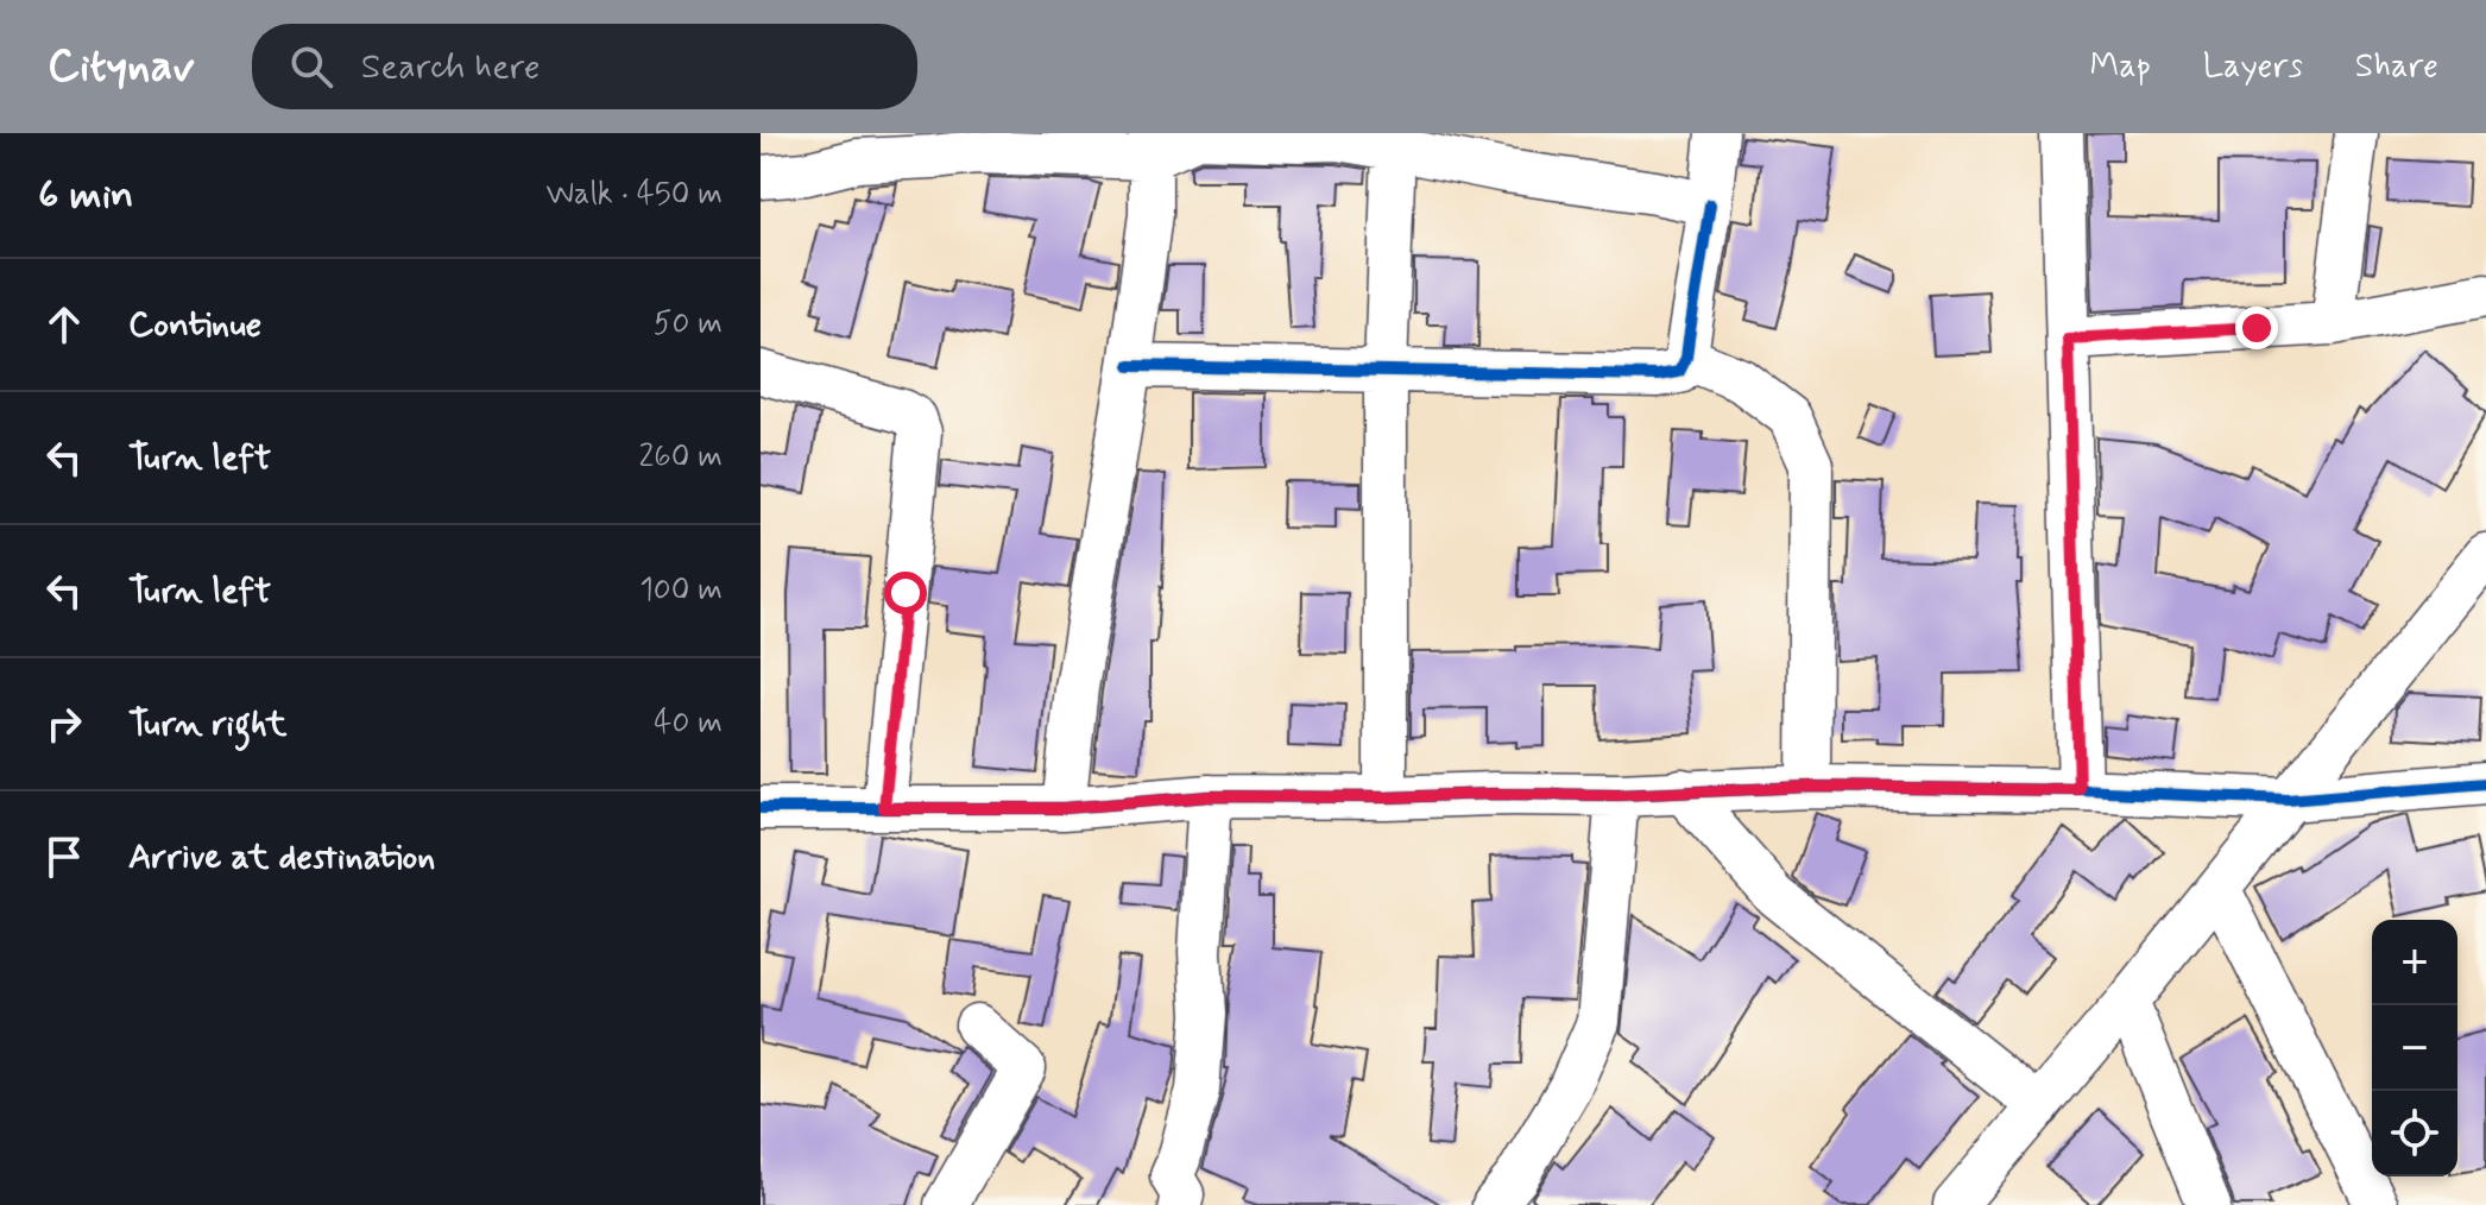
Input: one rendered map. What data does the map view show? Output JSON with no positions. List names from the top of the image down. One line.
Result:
{"page":{"header":"Citynav","search":"Search here","nav":["Map","Layers","Share"],"heading":["6 min","Walk · 450 m"],"list":[["Continue","50 m"],["Turn left","260 m"],["Turn left","100 m"],["Turn right","40 m"],"Arrive at destination"],"map_buttons":["+","−"]}}
